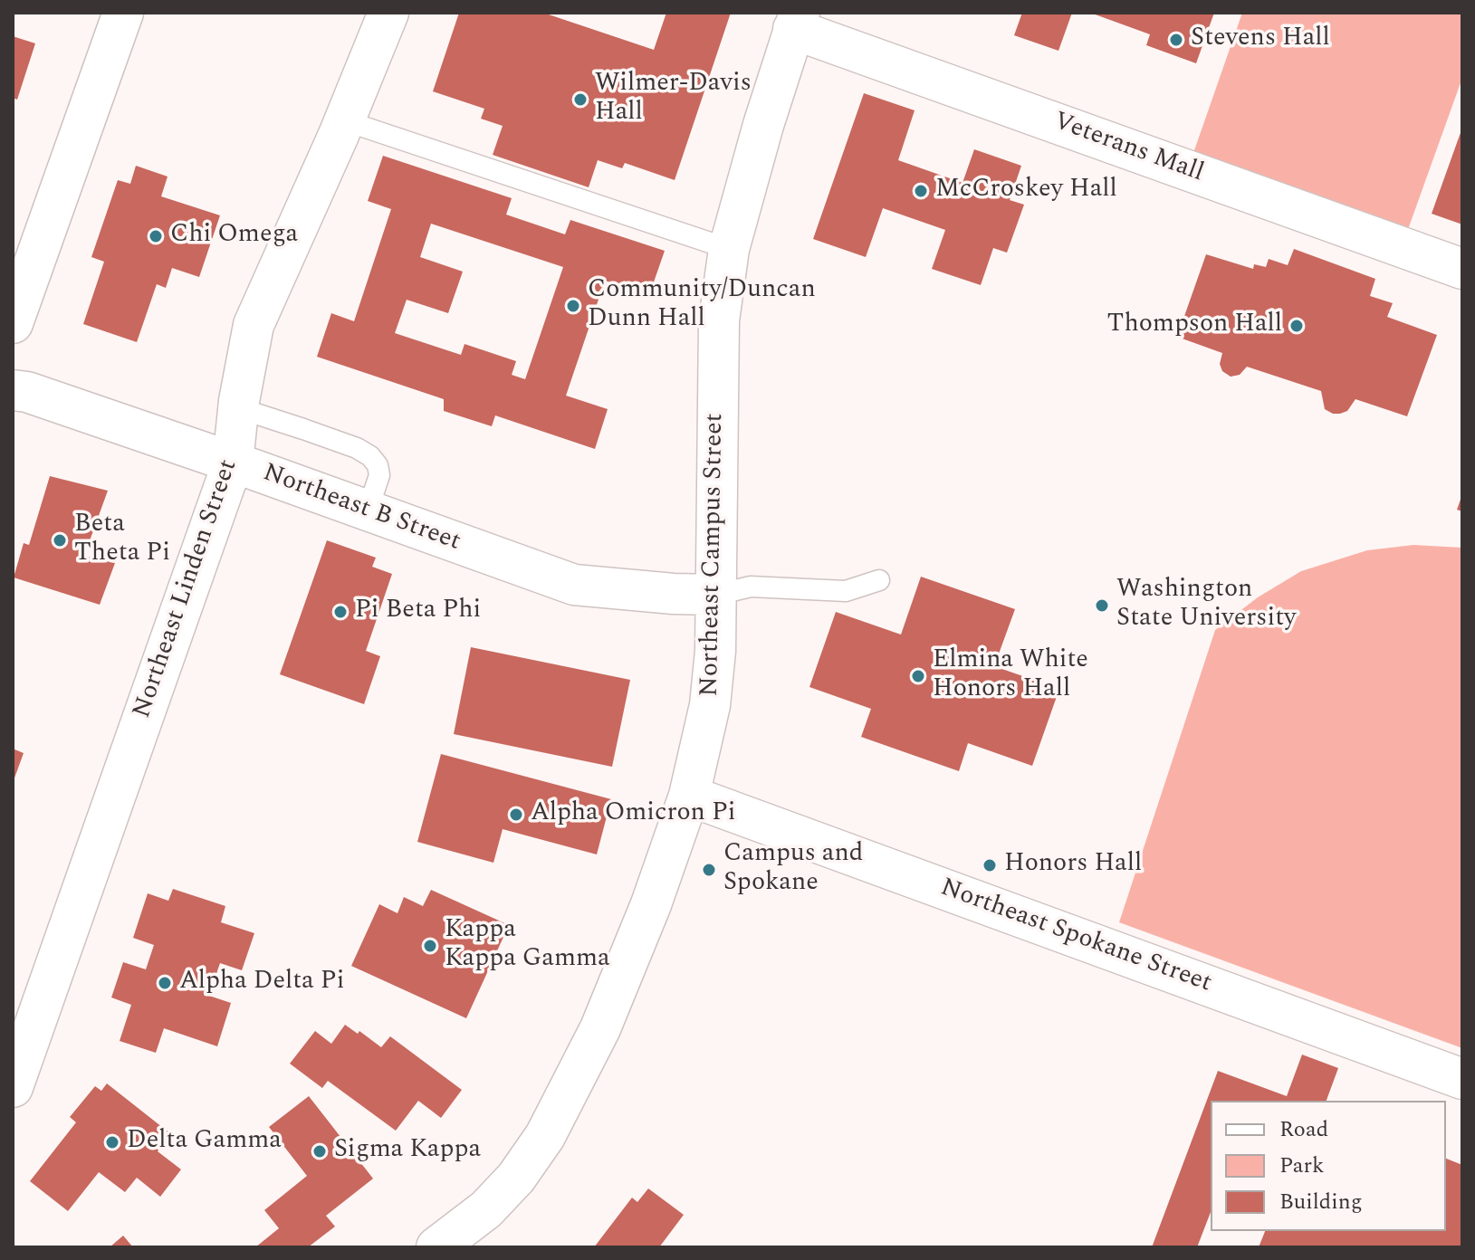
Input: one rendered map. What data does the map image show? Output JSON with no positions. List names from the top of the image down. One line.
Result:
{"streets":{"street":["Veterans Mall","Northeast B Street","Northeast Campus Street","Northeast Linden Street","Northeast Spokane Street"]},"crossings":[["Veterans Mall","Northeast Campus Street"],["Northeast B Street","Northeast Campus Street"],["Northeast B Street","Northeast Linden Street"],["Northeast Campus Street","Northeast Spokane Street"]],"places":["Stevens Hall","Wilmer-Davis Hall","McCroskey Hall","Chi Omega","Community/Duncan Dunn Hall","Thompson Hall","Beta Theta Pi","Washington State University","Pi Beta Phi","Elmina White Honors Hall","Alpha Omicron Pi","Honors Hall","Campus and Spokane","Kappa Kappa Gamma","Alpha Delta Pi","Delta Gamma","Sigma Kappa"],"legend":["Road","Park","Building"]}
